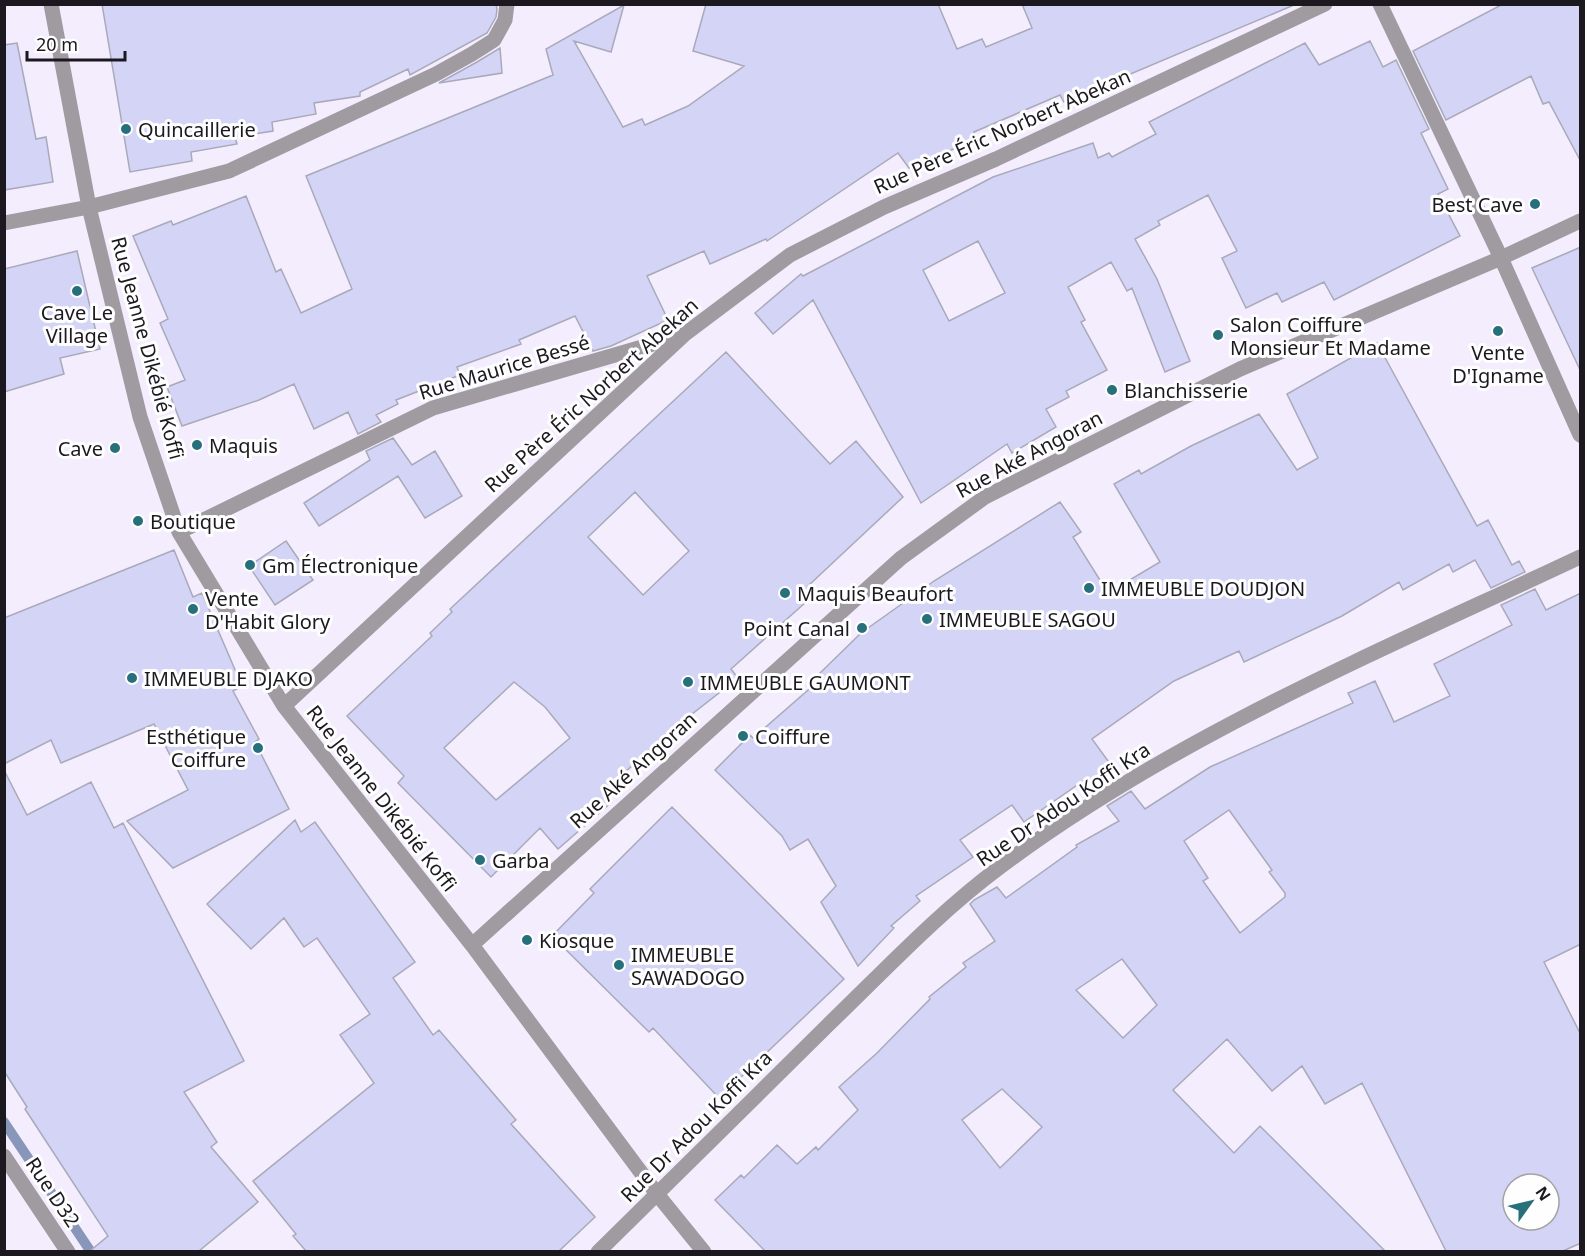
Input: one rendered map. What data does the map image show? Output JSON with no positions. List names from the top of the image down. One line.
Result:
{"streets":{"street":["Rue Père Éric Norbert Abekan","Rue Jeanne Dikébié Koffi","Rue Maurice Bessé","Rue Aké Angoran","Rue Dr Adou Koffi Kra","Rue D32"]},"crossings":[["Rue Père Éric Norbert Abekan","Rue Jeanne Dikébié Koffi"],["Rue Père Éric Norbert Abekan","Rue Maurice Bessé"],["Rue Jeanne Dikébié Koffi","Rue Maurice Bessé"],["Rue Jeanne Dikébié Koffi","Rue Aké Angoran"],["Rue Jeanne Dikébié Koffi","Rue Dr Adou Koffi Kra"]],"places":["Quincaillerie","Best Cave","Cave Le Village","Vente D'Igname","Salon Coiffure Monsieur Et Madame","Blanchisserie","Maquis","Cave","Boutique","Gm Électronique","IMMEUBLE DOUDJON","Maquis Beaufort","Vente D'Habit Glory","IMMEUBLE SAGOU","Point Canal","IMMEUBLE DJAKO","IMMEUBLE GAUMONT","Coiffure","Esthétique Coiffure","Garba","Kiosque","IMMEUBLE SAWADOGO"],"scale_bar":"20 m","north":"top right"}
